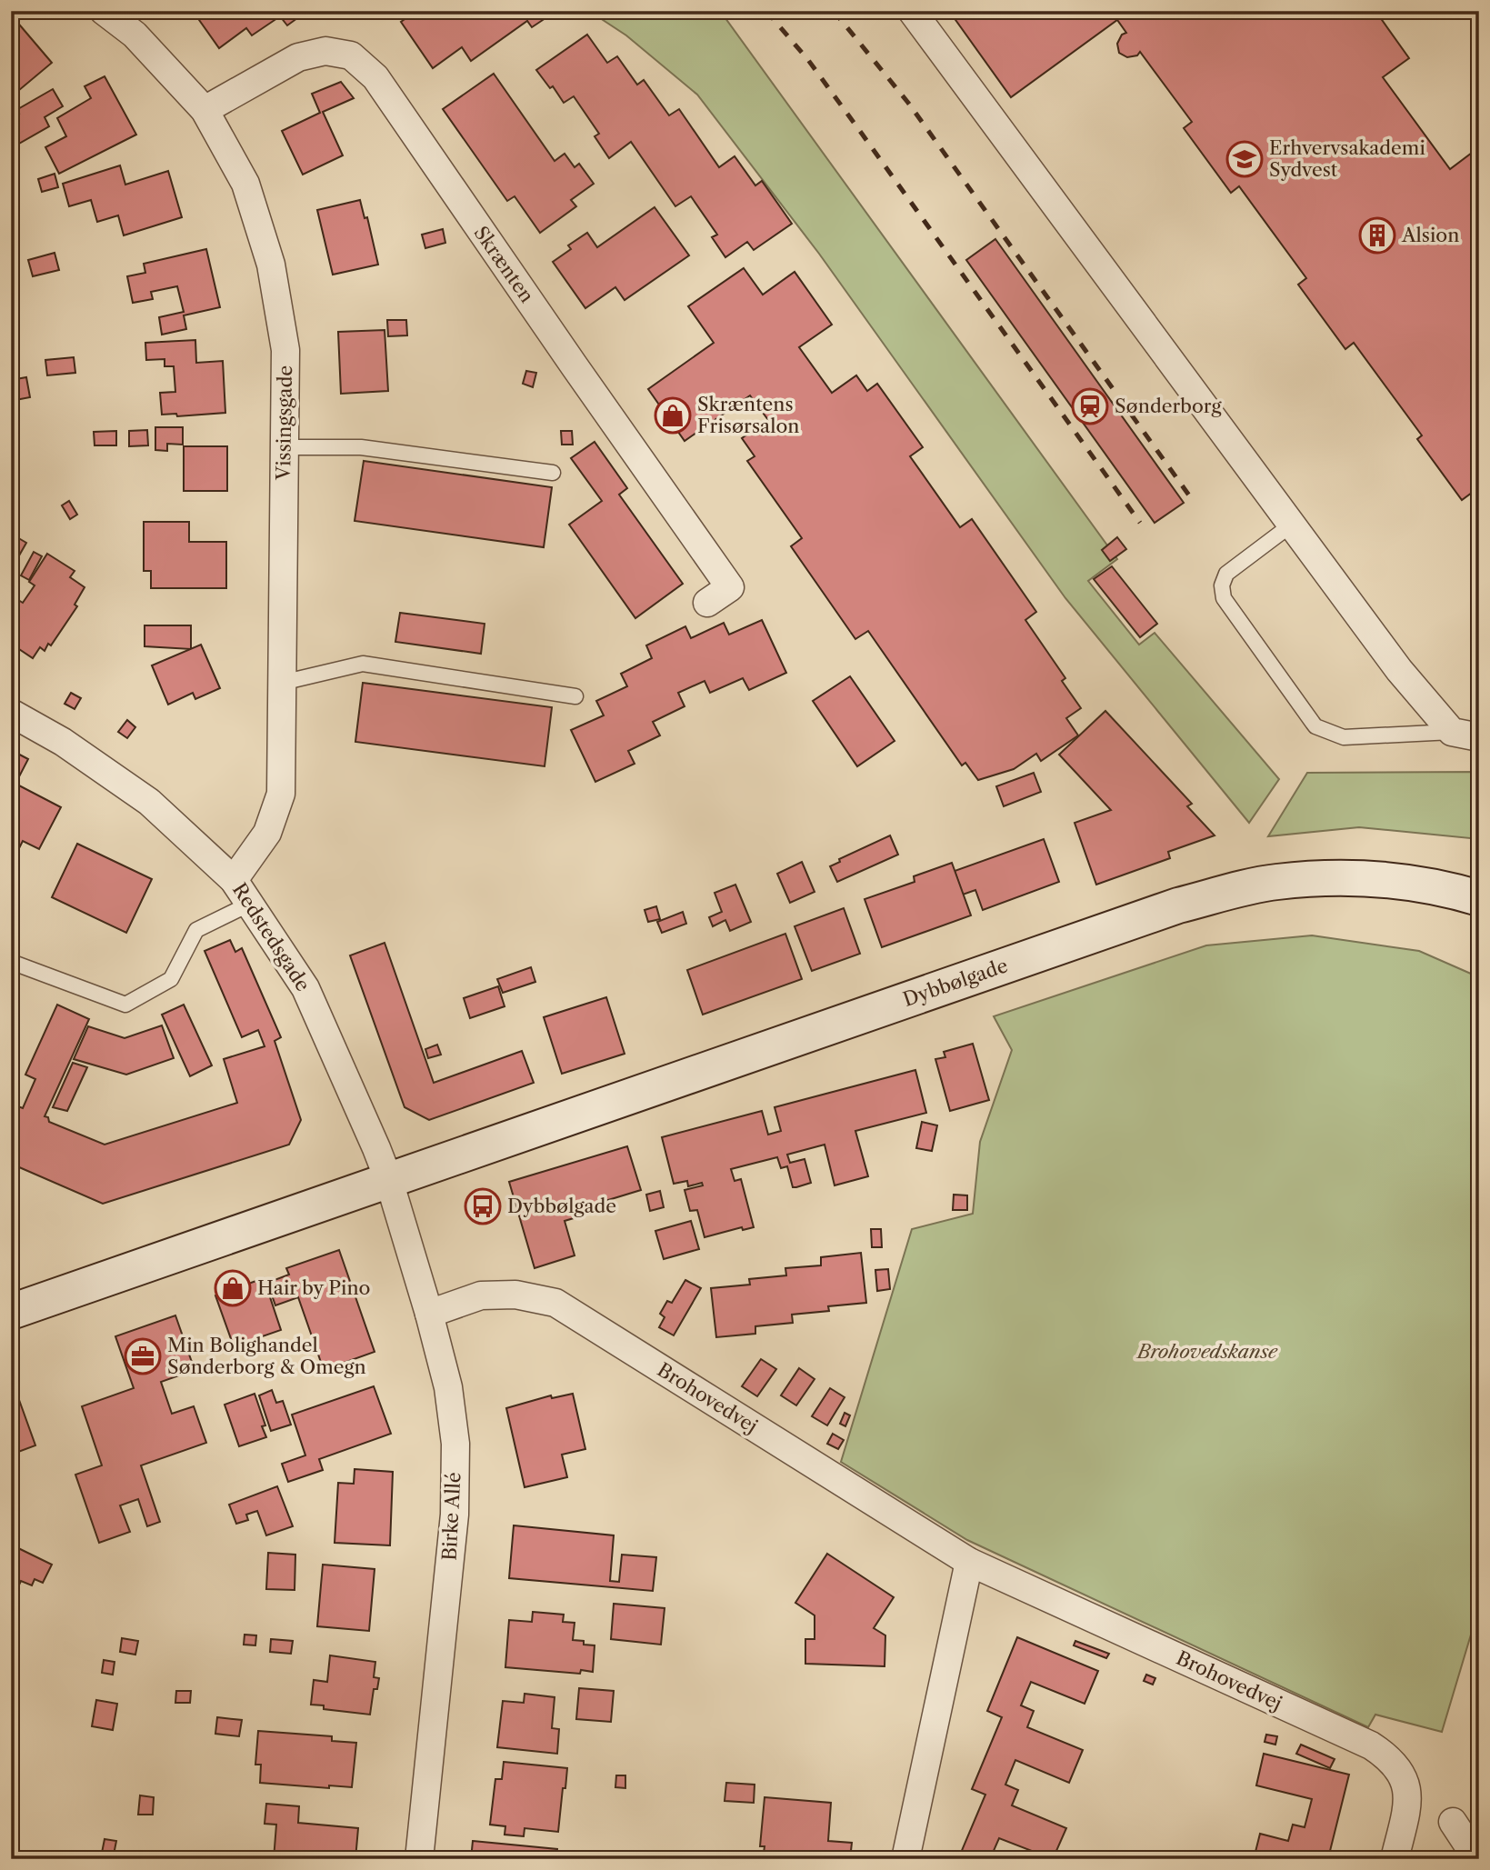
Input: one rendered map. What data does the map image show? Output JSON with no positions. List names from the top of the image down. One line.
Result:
{"streets":{"street":["Skrænten","Vissingsgade","Redstedsgade","Dybbølgade","Brohovedvej","Birke Allé"]},"crossings":[["Skrænten","Vissingsgade"],["Vissingsgade","Redstedsgade"],["Redstedsgade","Dybbølgade"],["Redstedsgade","Birke Allé"],["Dybbølgade","Birke Allé"],["Brohovedvej","Birke Allé"]],"parks":["Brohovedskanse"],"places":{"school or university":["Erhvervsakademi Sydvest"],"building":["Alsion"],"station":["Sønderborg"],"shop":["Skræntens Frisørsalon","Hair by Pino"],"bus stop":["Dybbølgade"],"office":["Min Bolighandel Sønderborg & Omegn"]}}
